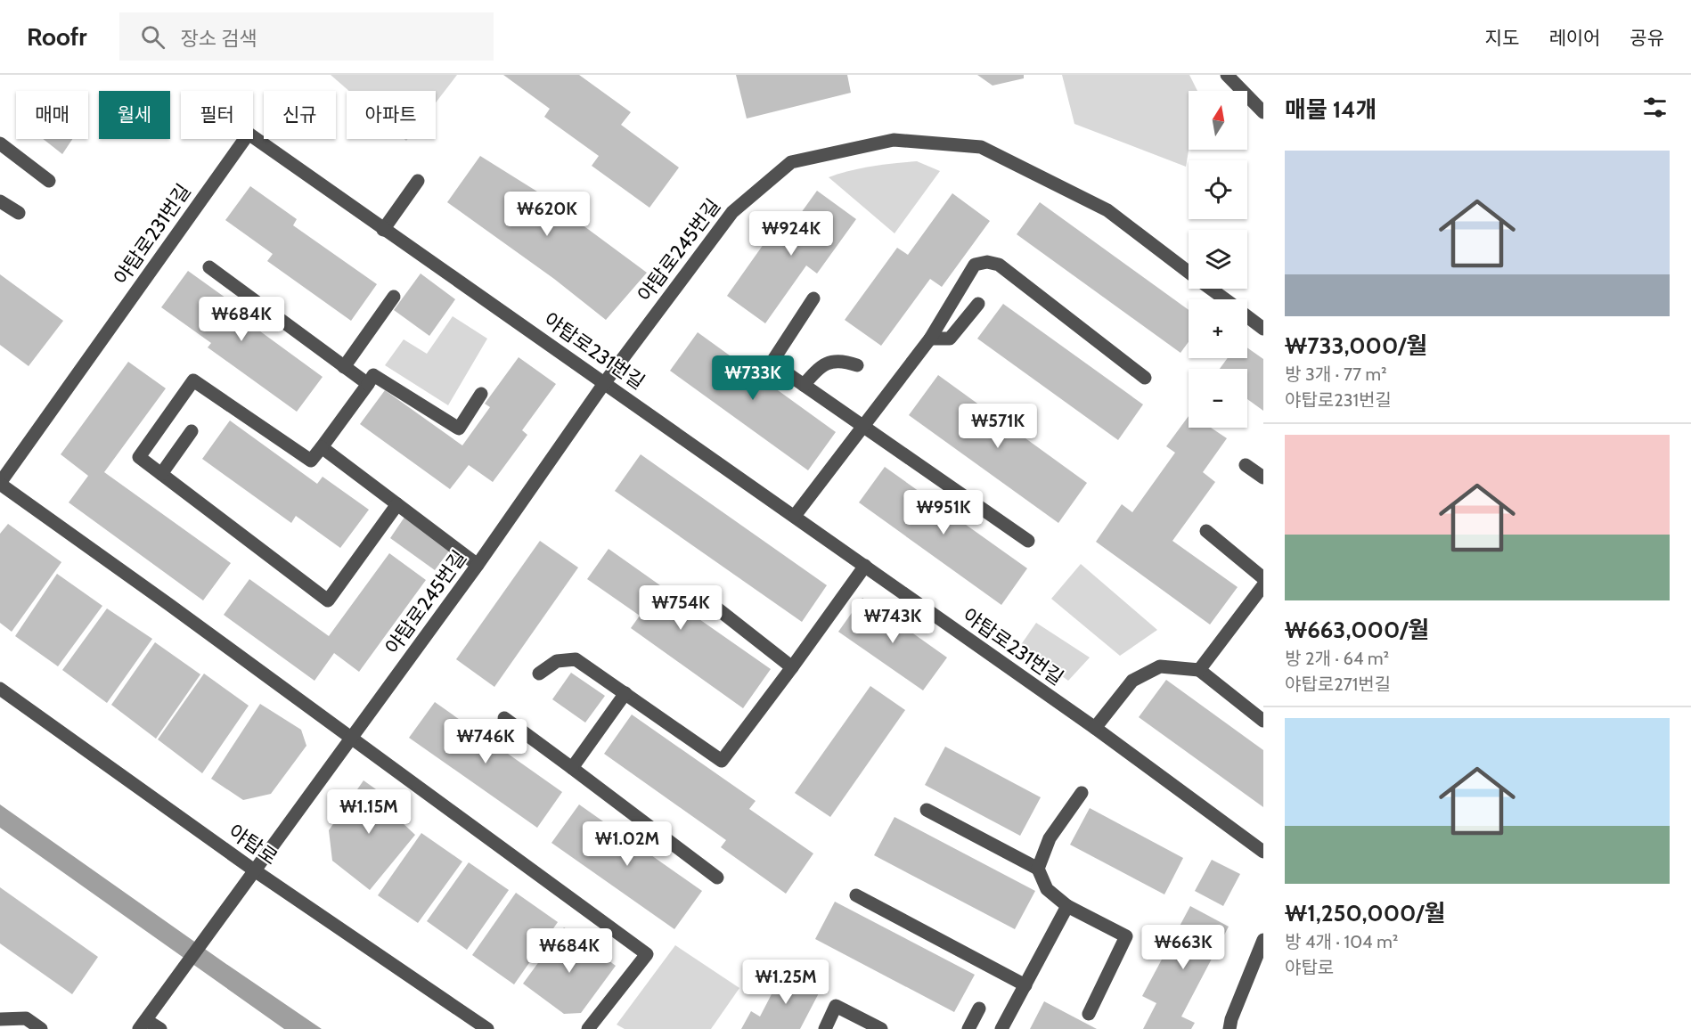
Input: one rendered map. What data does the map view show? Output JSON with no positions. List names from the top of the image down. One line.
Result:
{"streets":{"street":["야탑로231번길","야탑로245번길","야탑로"]},"crossings":[["야탑로231번길","야탑로245번길"],["야탑로245번길","야탑로"]],"north":"top","page":{"header":"Roofr","search":"장소 검색","nav":["지도","레이어","공유"],"heading":"매물 14개","map_buttons":["+","−"],"chip":["매매","월세","필터","신규","아파트"],"list":[{"name":"₩733,000/월","note":"방 3개 · 77 m² · 야탑로231번길"},{"name":"₩663,000/월","note":"방 2개 · 64 m² · 야탑로271번길"},{"name":"₩1,250,000/월","note":"방 4개 · 104 m² · 야탑로"}],"price":["₩620K","₩924K","₩684K","₩733K","₩571K","₩951K","₩754K","₩743K","₩746K","₩1.15M","₩1.02M","₩663K","₩684K","₩1.25M"]}}
